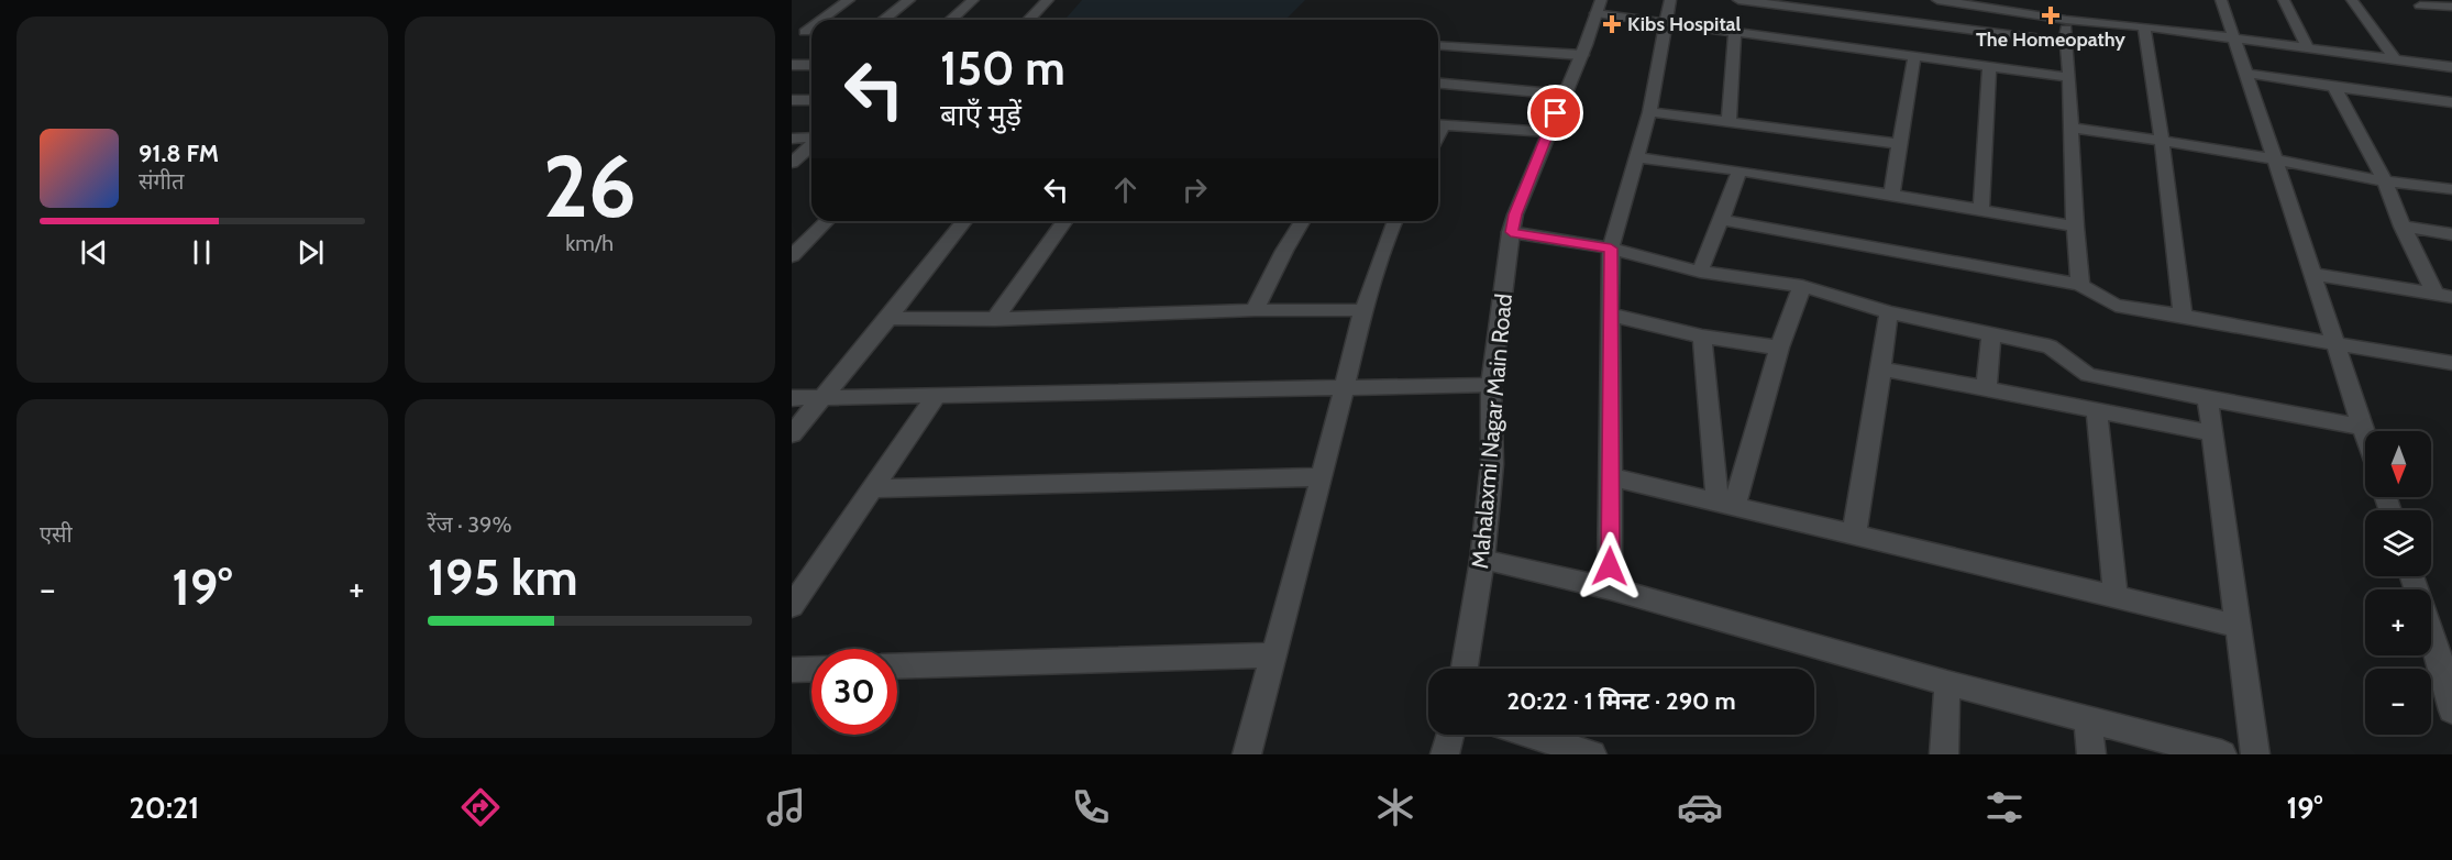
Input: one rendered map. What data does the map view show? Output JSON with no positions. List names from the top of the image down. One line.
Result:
{"streets":{"street":["Mahalaxmi Nagar Main Road"]},"places":{"health":["The Homeopathy","Kibs Hospital"]},"north":"bottom","page":{"tile":[["26","km/h"],"एसी",["रेंज · 39%","195 km"]],"turn":["150 m","बाएँ मुड़ें"],"song":["91.8 FM","संगीत"],"map_buttons":["+","−"],"heat":["−","19°","+"],"limit":"30","trip":"20:22 · 1 मिनट · 290 m","tabs":["20:21","19°"]}}
